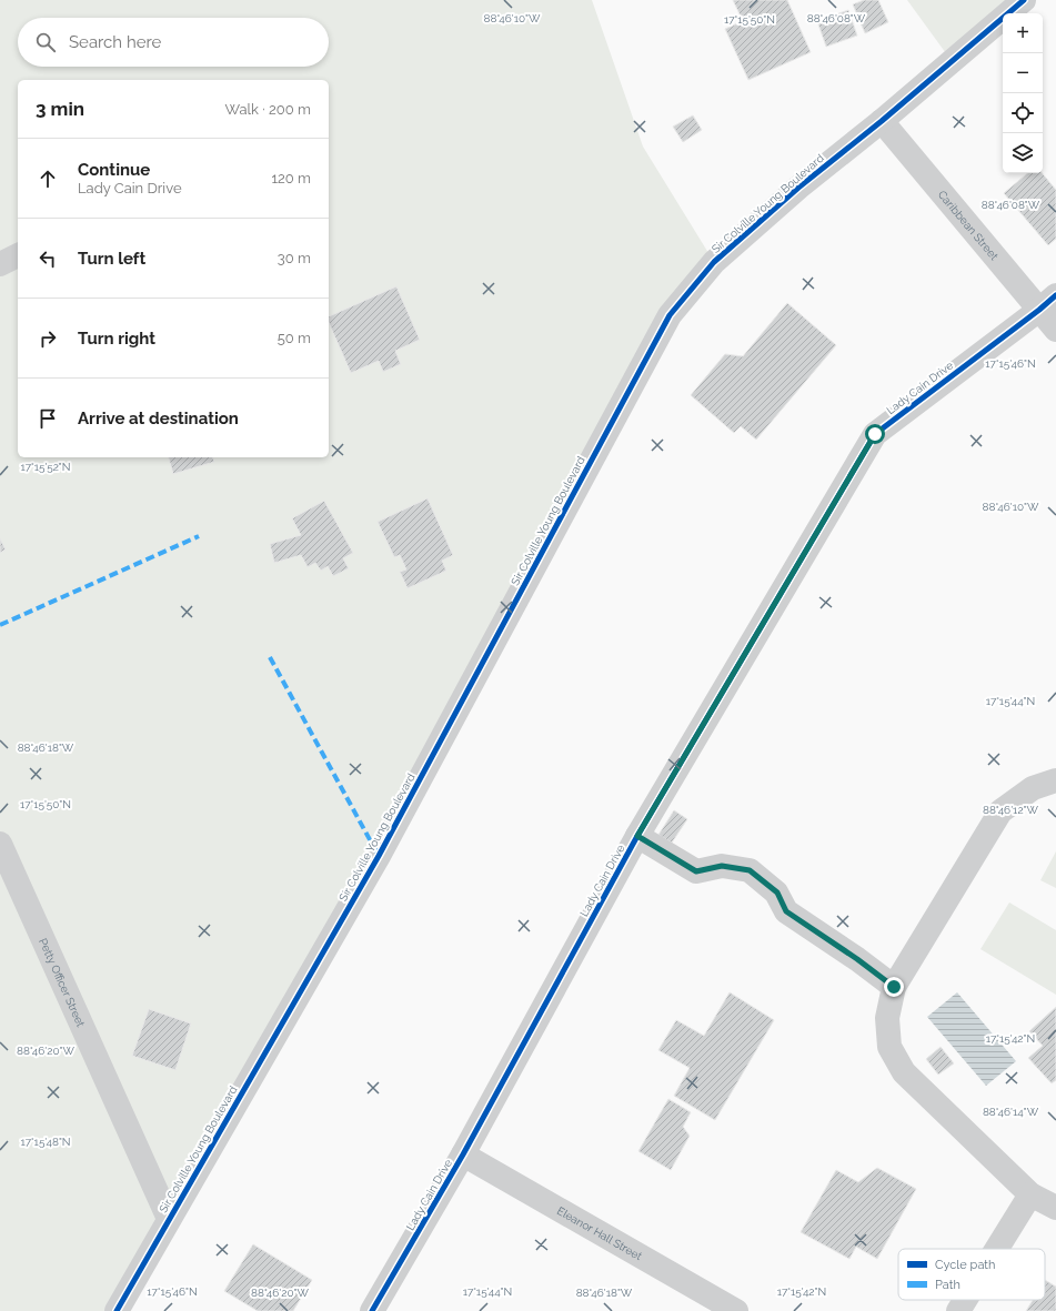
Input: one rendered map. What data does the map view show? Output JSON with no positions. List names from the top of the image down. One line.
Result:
{"streets":{"street":["Sir Colville Young Boulevard","Caribbean Street","Lady Cain Drive","Petty Officer Street","Eleanor Hall Street"]},"crossings":[["Sir Colville Young Boulevard","Caribbean Street"],["Sir Colville Young Boulevard","Petty Officer Street"],["Caribbean Street","Lady Cain Drive"],["Lady Cain Drive","Eleanor Hall Street"]],"legend":["Cycle path","Path"],"page":{"map_buttons":["+","−"],"search":"Search here","heading":["3 min","Walk · 200 m"],"list":[["Continue","Lady Cain Drive","120 m"],["Turn left","30 m"],["Turn right","50 m"],"Arrive at destination"]},"coordinates":["88°46'10\"W","88°46'08\"W","17°15'50\"N","17°15'46\"N","17°15'52\"N","17°15'44\"N","88°46'18\"W","88°46'12\"W","17°15'42\"N","88°46'20\"W","88°46'14\"W","17°15'48\"N"]}
